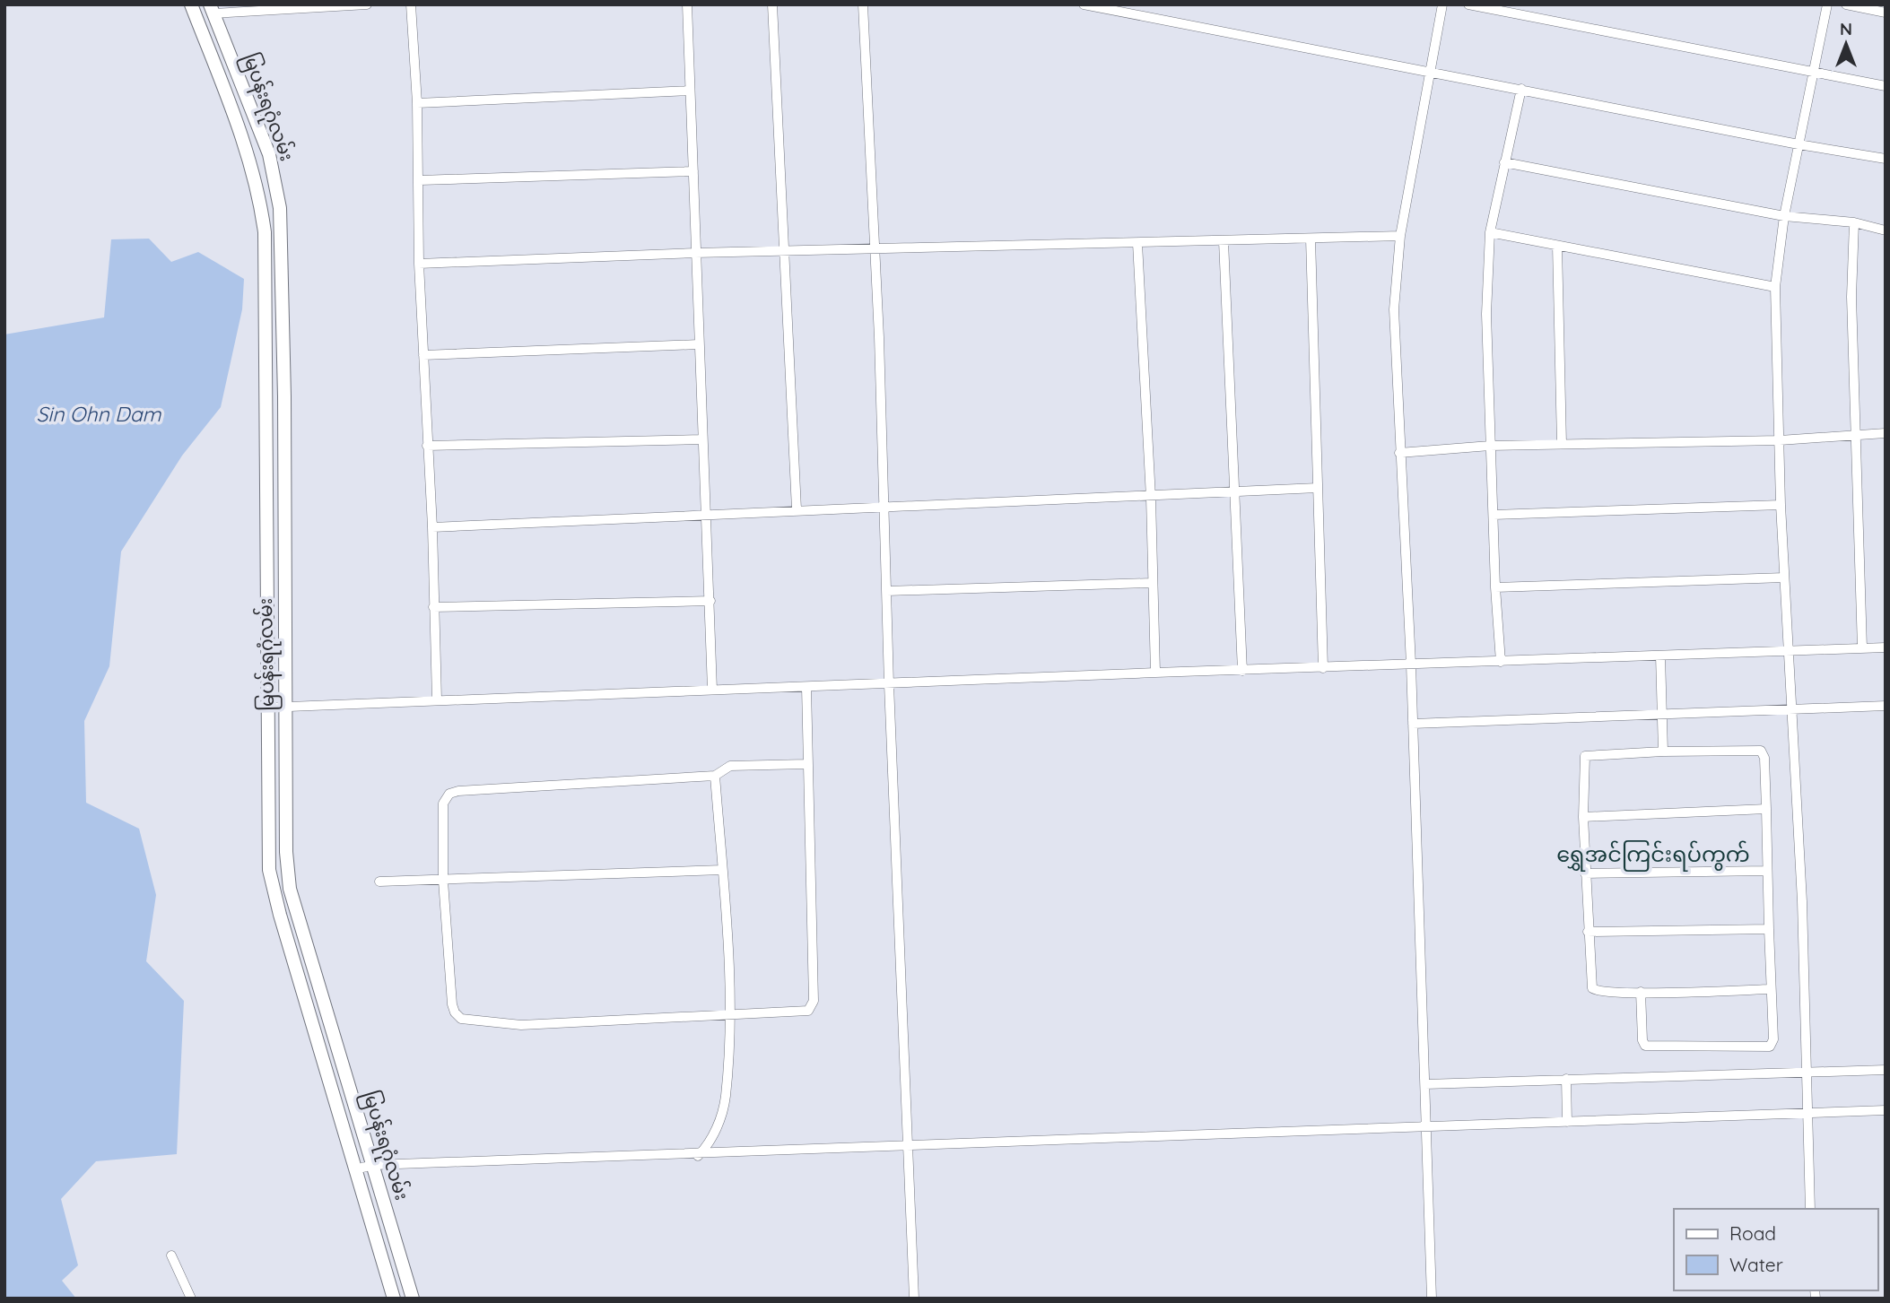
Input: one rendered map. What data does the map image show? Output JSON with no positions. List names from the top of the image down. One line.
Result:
{"streets":{"main road":["မြပန်းရဂုံလမ်း"]},"districts":["ရွှေအင်ကြင်းရပ်ကွက်"],"water":["Sin Ohn Dam"],"legend":["Road","Water"],"north":"top"}
